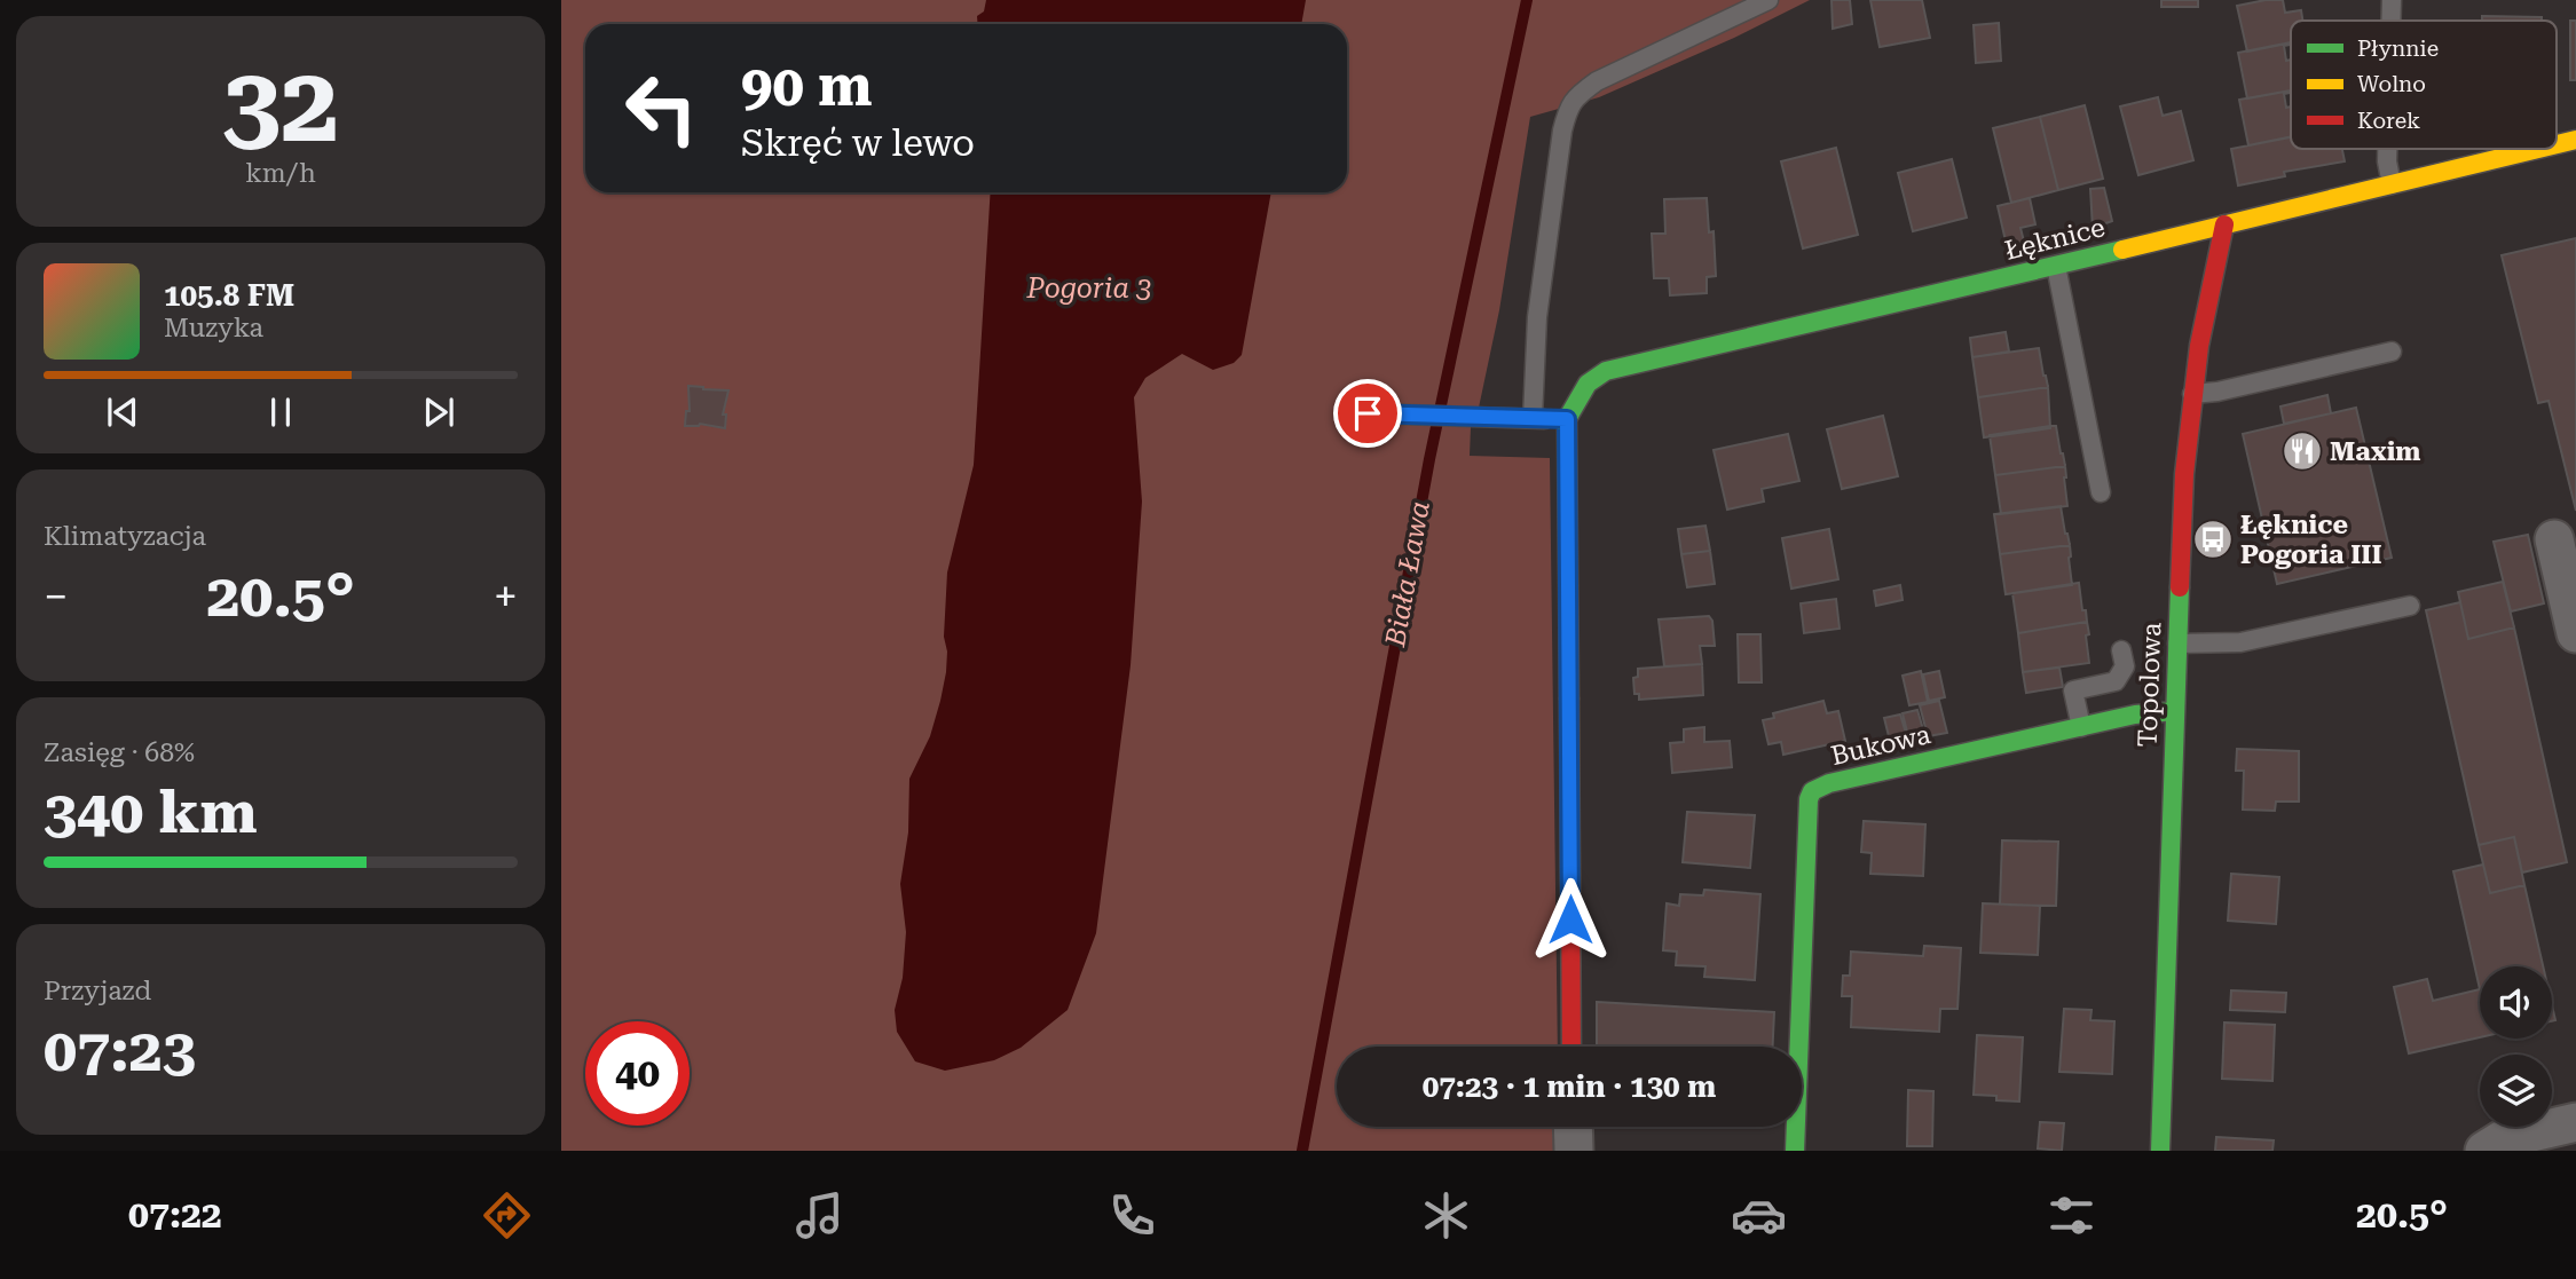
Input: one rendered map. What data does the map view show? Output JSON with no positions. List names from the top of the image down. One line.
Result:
{"streets":{"street":["Łęknice","Topolowa","Bukowa"]},"crossings":[["Łęknice","Topolowa"],["Topolowa","Bukowa"]],"water":["Pogoria 3","Biała Ława"],"places":{"restaurant":["Maxim"],"bus stop":["Łęknice Pogoria III"]},"legend":["Płynnie","Wolno","Korek"],"page":{"tile":[["32","km/h"],"Klimatyzacja",["Zasięg · 68%","340 km"],["Przyjazd","07:23"]],"turn":["90 m","Skręć w lewo"],"song":["105.8 FM","Muzyka"],"heat":["−","20.5°","+"],"limit":"40","trip":"07:23 · 1 min · 130 m","tabs":["07:22","20.5°"]}}
